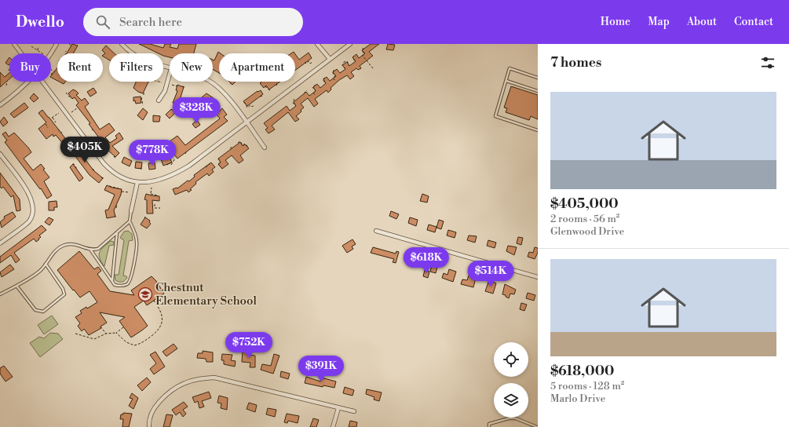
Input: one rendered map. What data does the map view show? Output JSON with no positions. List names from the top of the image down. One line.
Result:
{"places":{"school or university":["Chestnut Elementary School"]},"page":{"header":"Dwello","search":"Search here","nav":["Home","Map","About","Contact"],"heading":"7 homes","chip":["Buy","Rent","Filters","New","Apartment"],"list":[{"name":"$405,000","note":"2 rooms · 56 m² · Glenwood Drive"},{"name":"$618,000","note":"5 rooms · 128 m² · Marlo Drive"}],"price":["$328K","$405K","$778K","$618K","$514K","$752K","$391K"]}}
